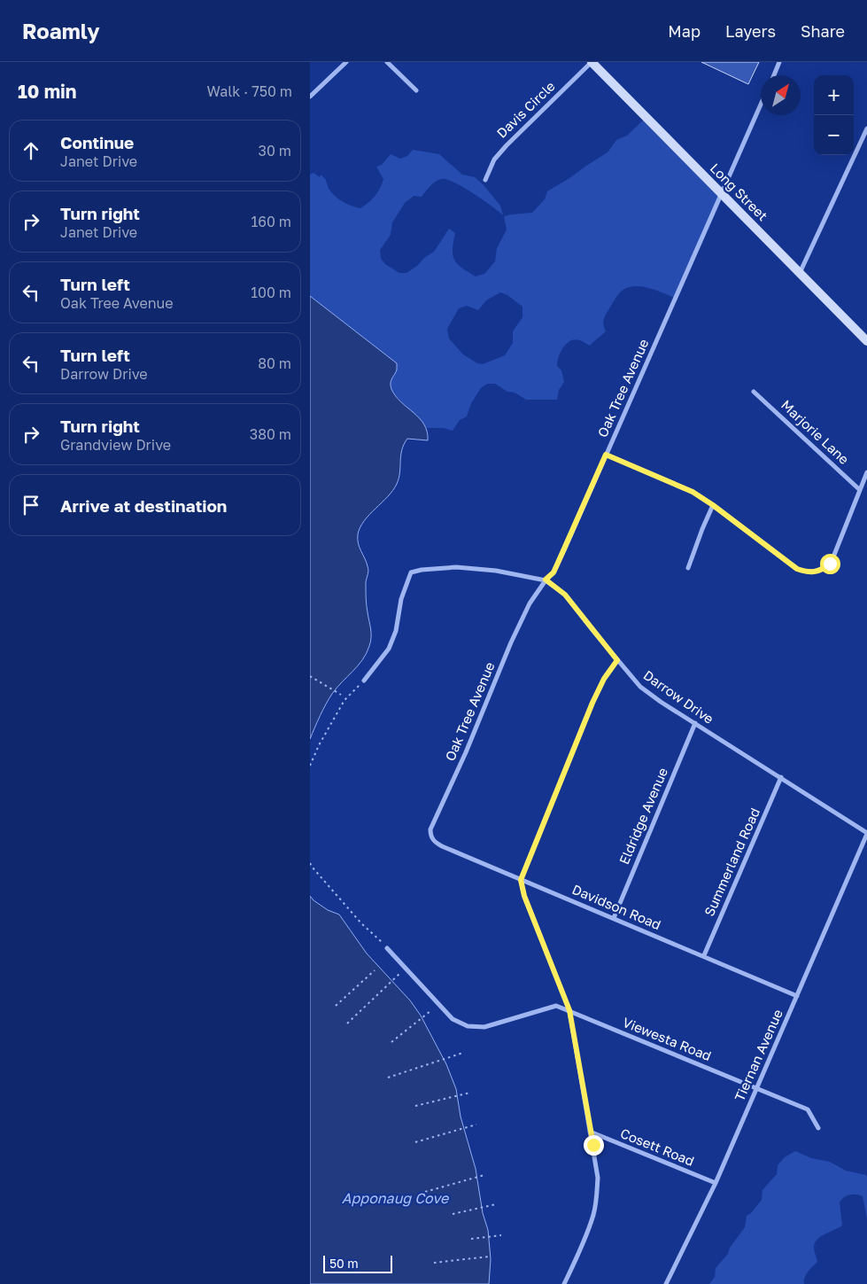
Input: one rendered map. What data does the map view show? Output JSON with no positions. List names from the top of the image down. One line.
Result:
{"streets":{"street":["Davis Circle","Long Street","Oak Tree Avenue","Marjorie Lane","Darrow Drive","Eldridge Avenue","Summerland Road","Davidson Road","Viewesta Road","Tiernan Avenue","Cosett Road"]},"crossings":[["Davis Circle","Long Street"],["Long Street","Oak Tree Avenue"],["Oak Tree Avenue","Darrow Drive"],["Oak Tree Avenue","Davidson Road"],["Darrow Drive","Eldridge Avenue"],["Darrow Drive","Summerland Road"],["Darrow Drive","Tiernan Avenue"],["Eldridge Avenue","Davidson Road"],["Summerland Road","Davidson Road"],["Davidson Road","Tiernan Avenue"],["Viewesta Road","Tiernan Avenue"],["Tiernan Avenue","Cosett Road"]],"water":["Apponaug Cove"],"scale_bar":"50 m","north":"top right","page":{"header":"Roamly","nav":["Map","Layers","Share"],"heading":["10 min","Walk · 750 m"],"map_buttons":["+","−"],"list":[["Continue","Janet Drive","30 m"],["Turn right","Janet Drive","160 m"],["Turn left","Oak Tree Avenue","100 m"],["Turn left","Darrow Drive","80 m"],["Turn right","Grandview Drive","380 m"],"Arrive at destination"],"scale":"50 m"}}
